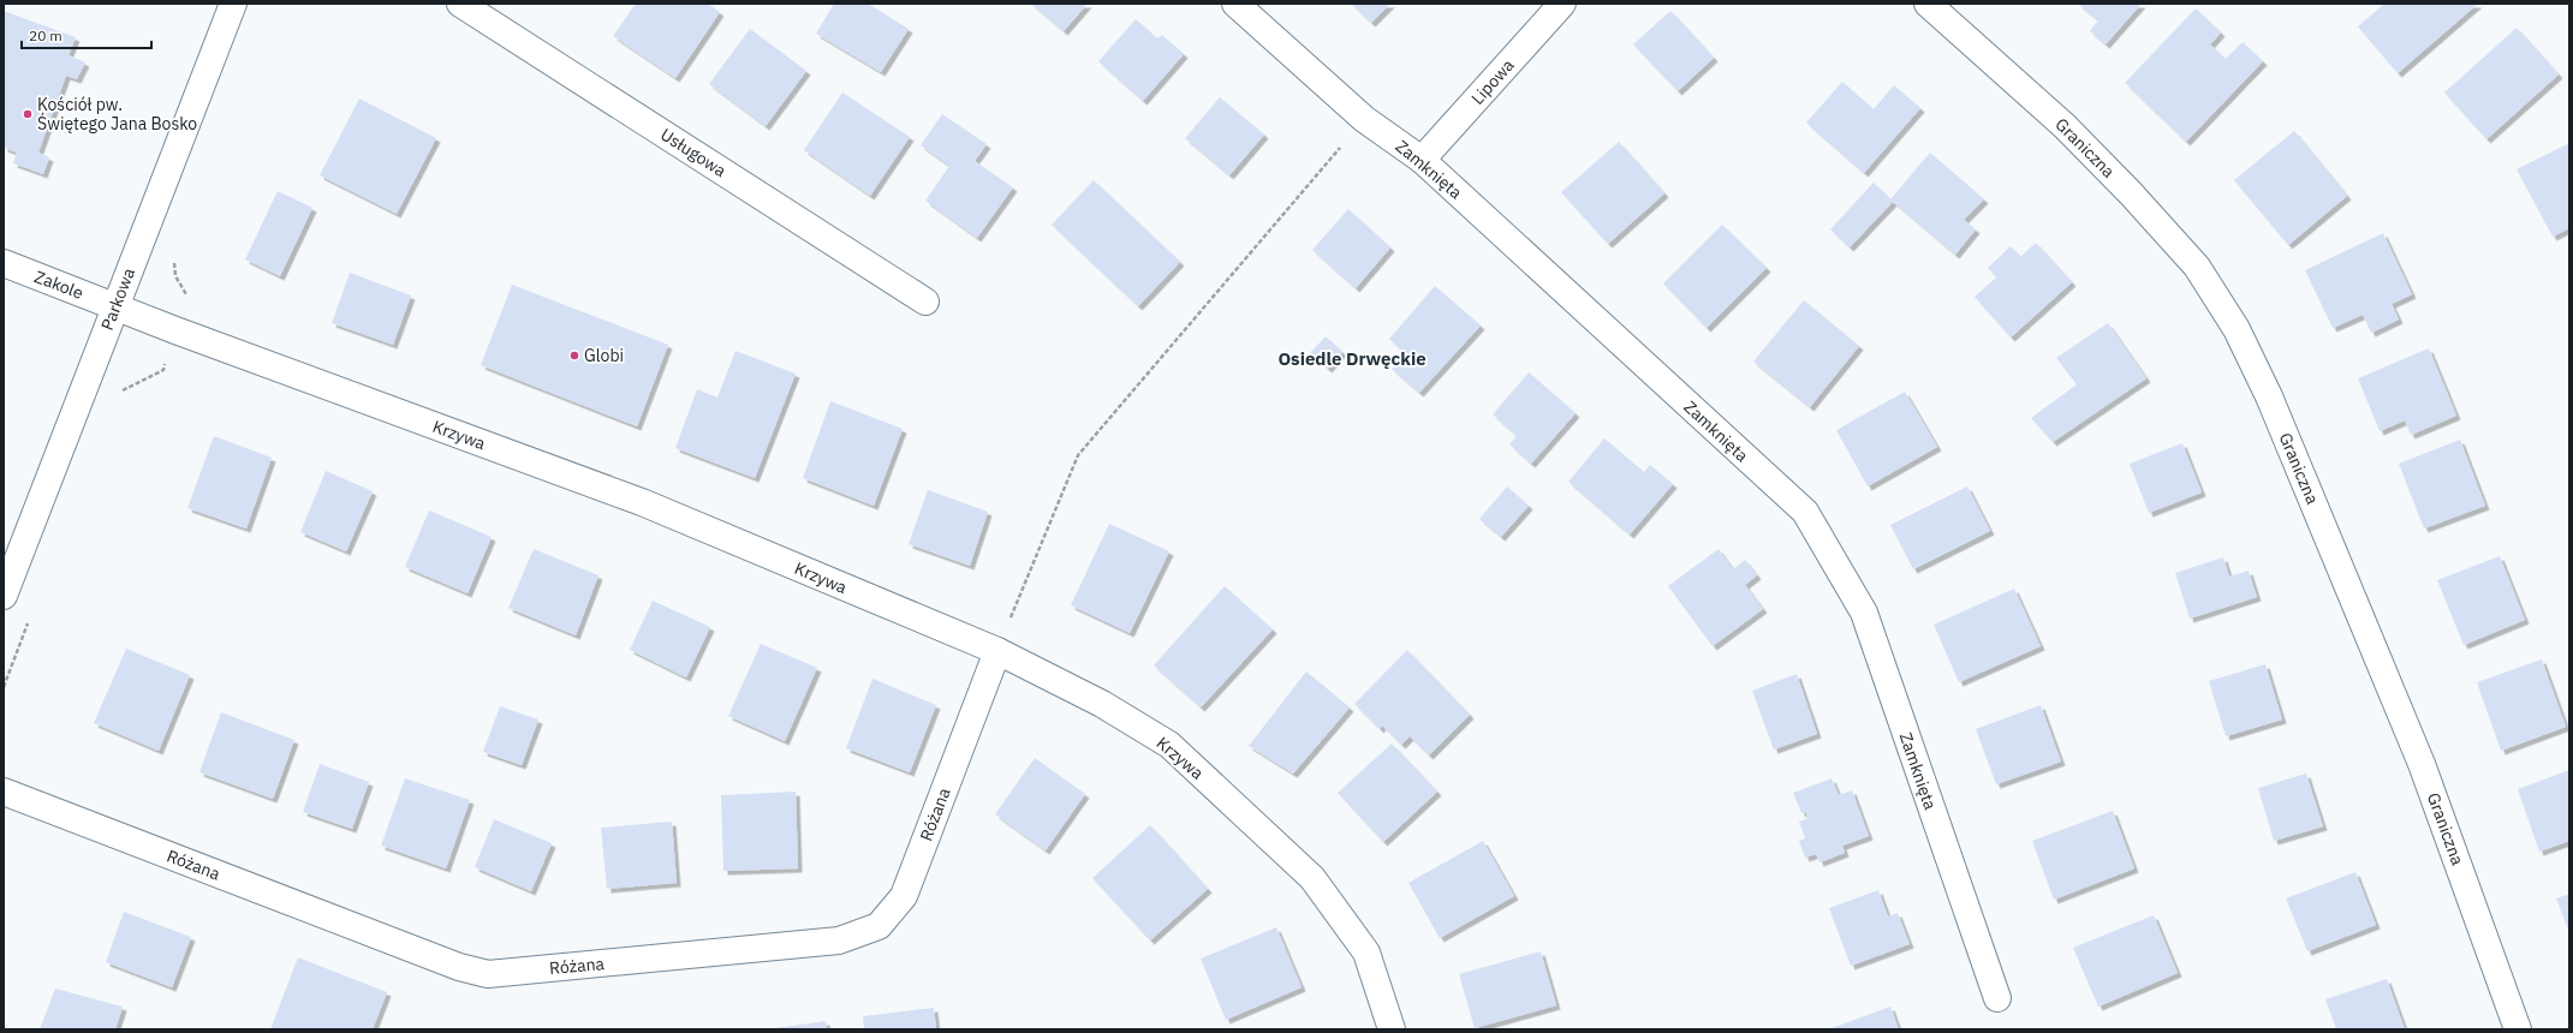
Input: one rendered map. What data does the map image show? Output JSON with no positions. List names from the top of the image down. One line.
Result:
{"streets":{"street":["Lipowa","Graniczna","Usługowa","Zamknięta","Zakole","Parkowa","Krzywa","Różana"]},"crossings":[["Lipowa","Zamknięta"],["Zakole","Parkowa"],["Zakole","Krzywa"],["Parkowa","Krzywa"],["Krzywa","Różana"]],"districts":["Osiedle Drwęckie"],"places":["Kościół pw. Świętego Jana Bosko","Globi"],"scale_bar":"20 m"}
